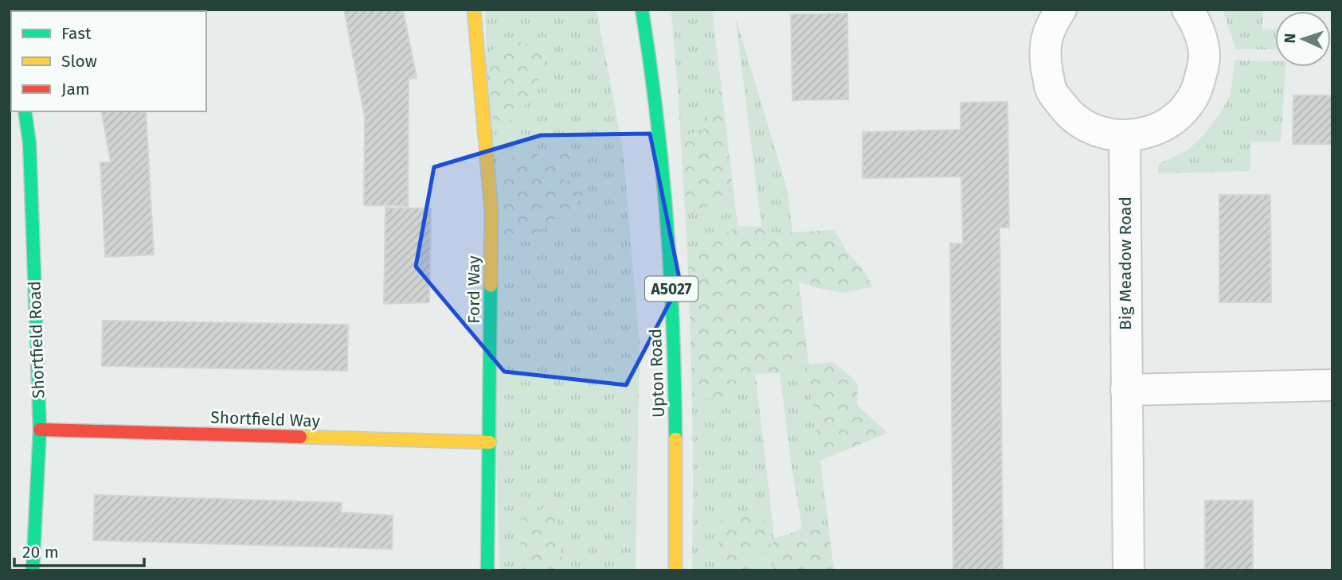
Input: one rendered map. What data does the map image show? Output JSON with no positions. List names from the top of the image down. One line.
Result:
{"streets":{"street":["Big Meadow Road","A5027","Ford Way","Shortfield Road","Upton Road","Shortfield Way"]},"crossings":[["Ford Way","Shortfield Way"],["Shortfield Road","Shortfield Way"]],"legend":["Fast","Slow","Jam"],"scale_bar":"20 m","north":"left"}
